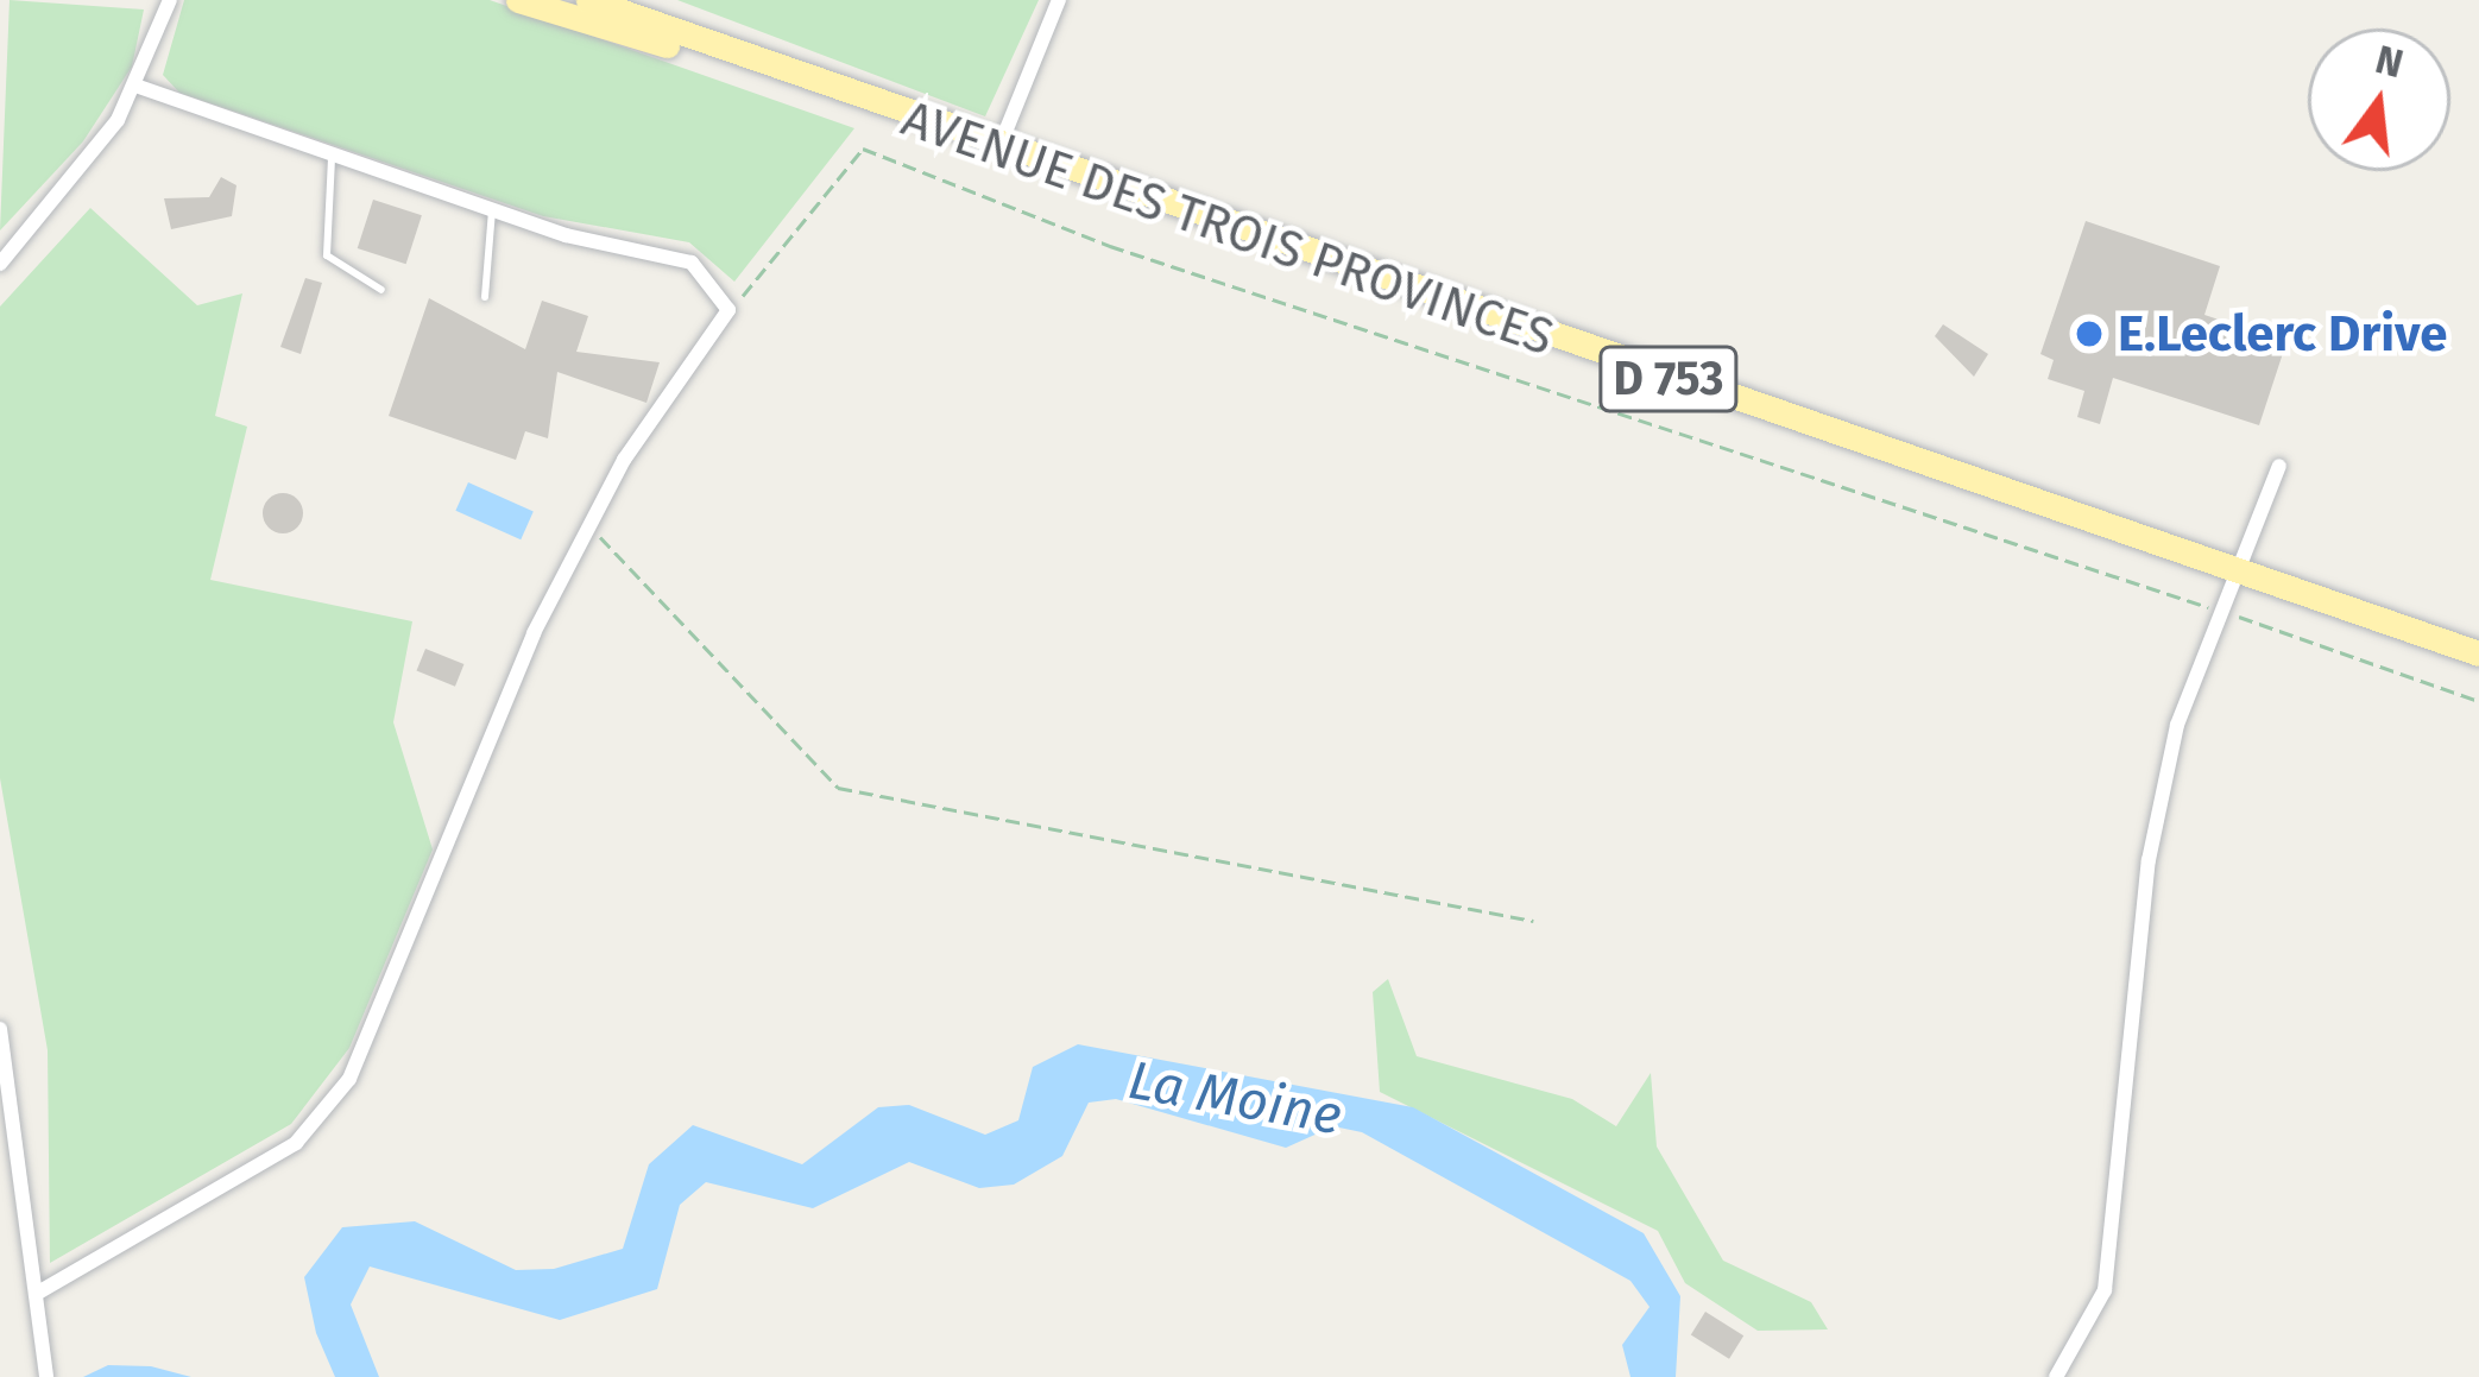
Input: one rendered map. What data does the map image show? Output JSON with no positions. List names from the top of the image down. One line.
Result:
{"streets":{"main road":["AVENUE DES TROIS PROVINCES","D 753"]},"water":["La Moine"],"places":["E.Leclerc Drive"],"north":"top"}
